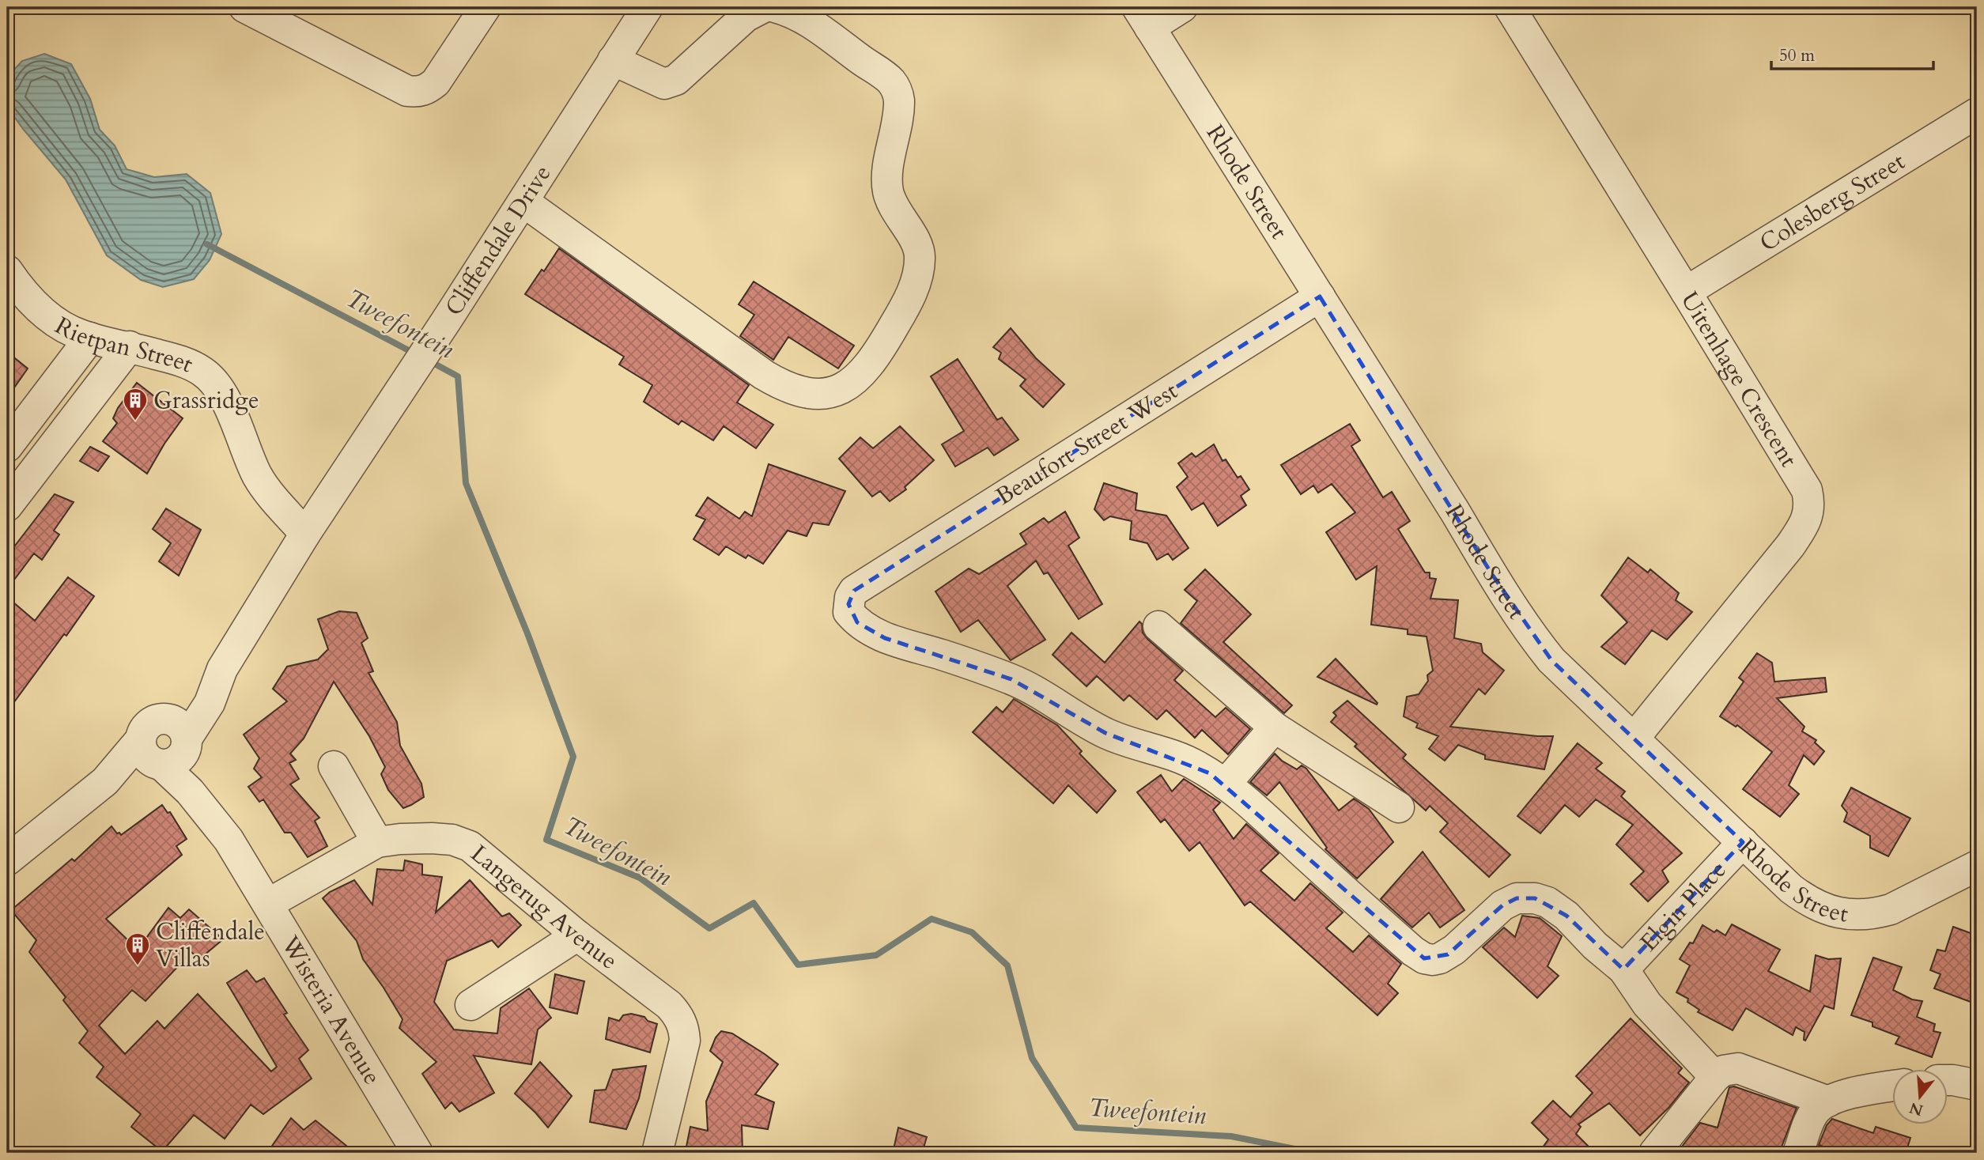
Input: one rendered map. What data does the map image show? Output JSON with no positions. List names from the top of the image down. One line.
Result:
{"streets":{"street":["Rhode Street","Colesberg Street","Cliffendale Drive","Rietpan Street","Uitenhage Crescent","Beaufort Street West","Elgin Place","Langerug Avenue","Wisteria Avenue"]},"crossings":[["Rhode Street","Uitenhage Crescent"],["Rhode Street","Beaufort Street West"],["Rhode Street","Elgin Place"],["Colesberg Street","Uitenhage Crescent"],["Cliffendale Drive","Rietpan Street"],["Cliffendale Drive","Wisteria Avenue"],["Langerug Avenue","Wisteria Avenue"]],"water":["Tweefontein"],"places":{"building":["Grassridge","Cliffendale Villas"]},"scale_bar":"50 m","north":"bottom"}
